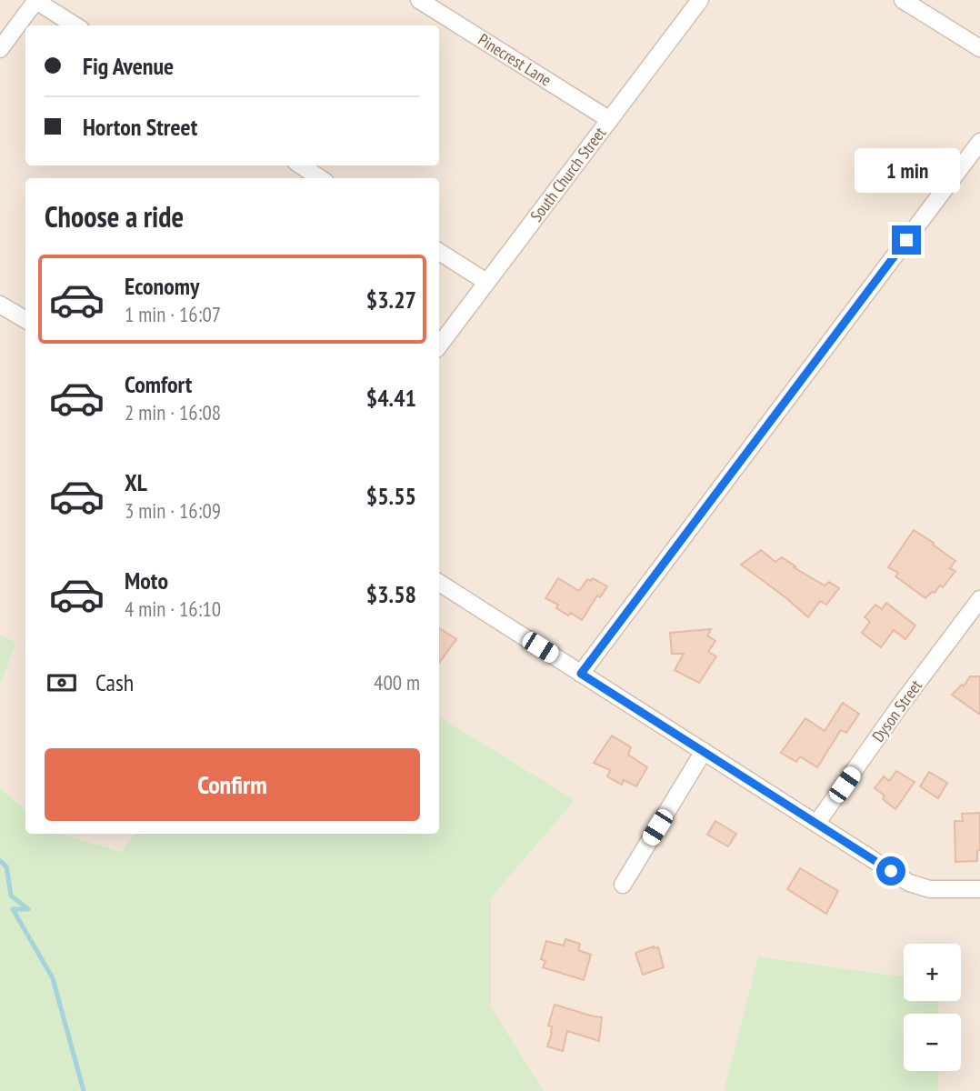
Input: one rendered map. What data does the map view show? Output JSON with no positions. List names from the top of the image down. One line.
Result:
{"streets":{"street":["Pinecrest Lane","South Church Street","Dyson Street"]},"crossings":[["Pinecrest Lane","South Church Street"]],"page":{"banner":["Fig Avenue","Horton Street"],"bubble":"1 min","heading":"Choose a ride","list":[{"name":"Economy","note":"1 min · 16:07","value":"$3.27"},{"name":"Comfort","note":"2 min · 16:08","value":"$4.41"},{"name":"XL","note":"3 min · 16:09","value":"$5.55"},{"name":"Moto","note":"4 min · 16:10","value":"$3.58"}],"pay":["Cash","400 m"],"buttons":"Confirm","map_buttons":["+","−"]}}
